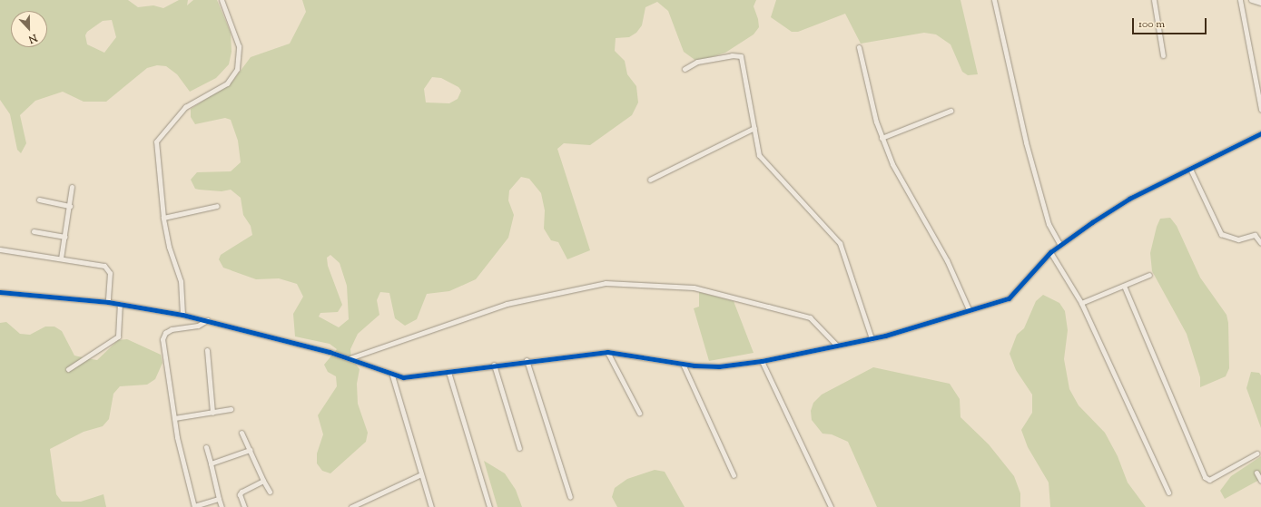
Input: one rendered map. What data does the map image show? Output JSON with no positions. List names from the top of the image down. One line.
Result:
{"scale_bar":"100 m","north":"bottom"}
